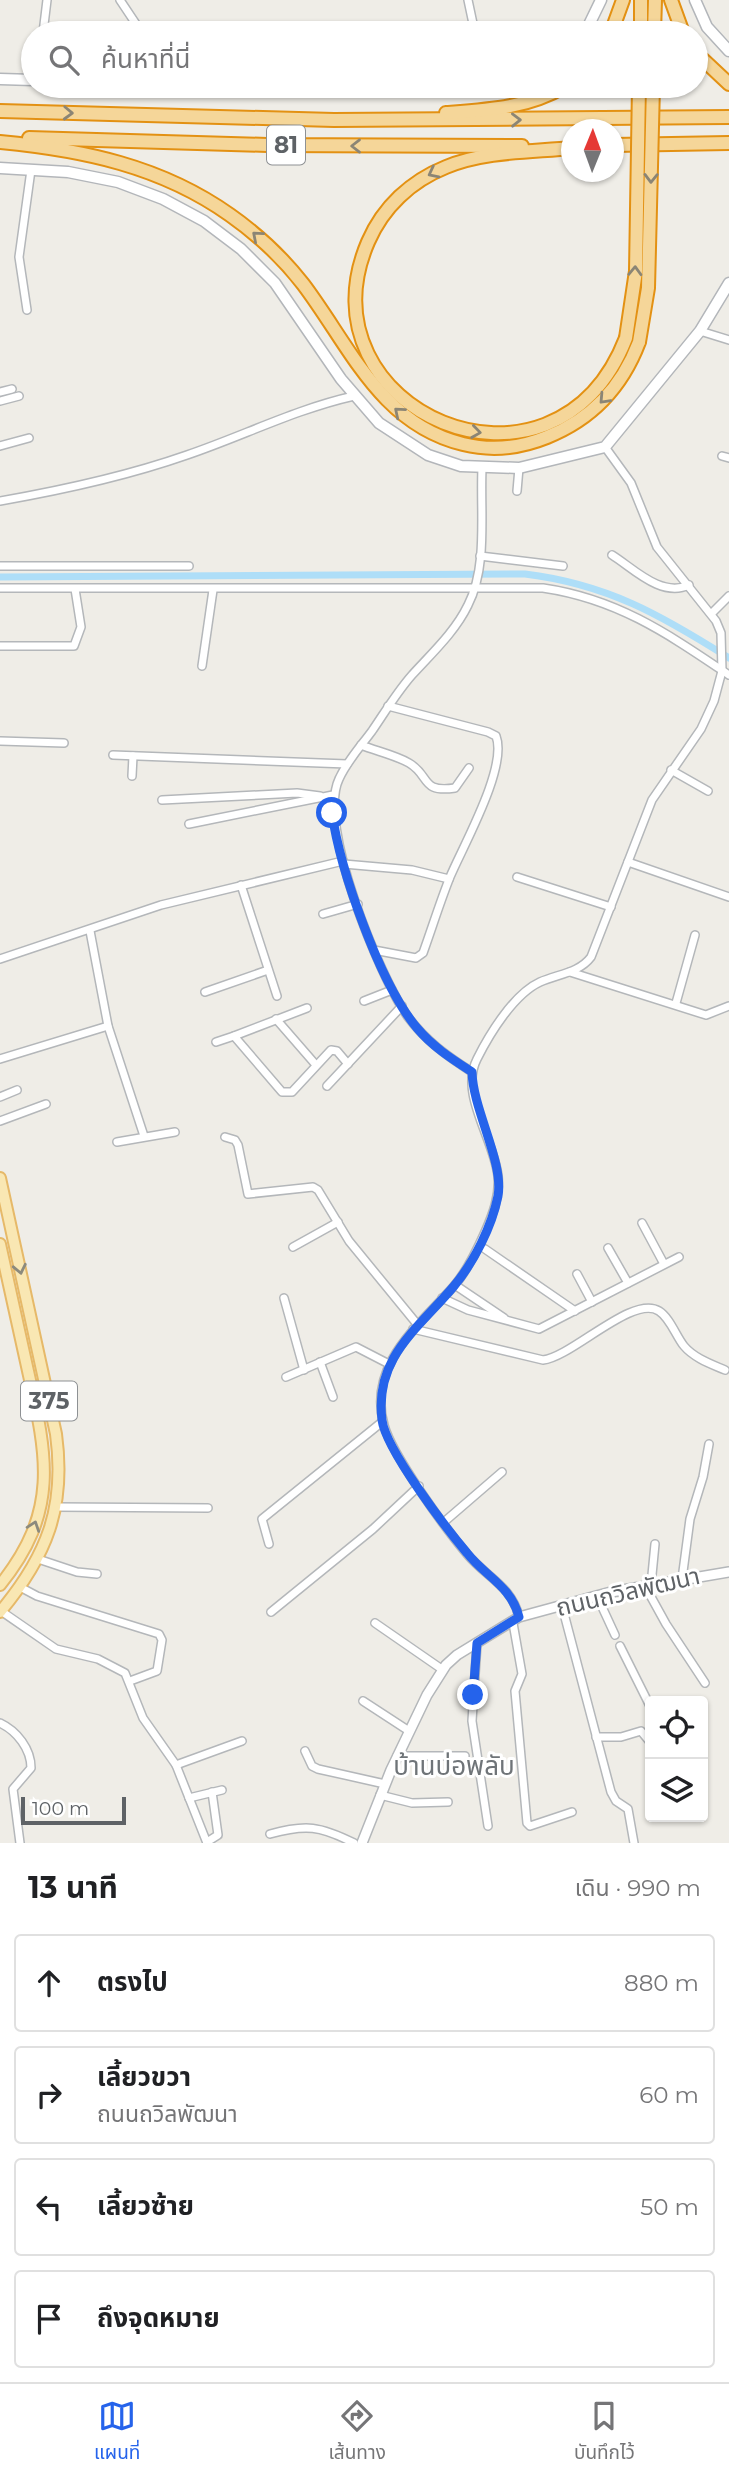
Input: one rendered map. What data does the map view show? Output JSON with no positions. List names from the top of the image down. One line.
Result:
{"streets":{"highway":["81"],"main road":["375"],"street":["ถนนถวิลพัฒนา"]},"districts":["บ้านบ่อพลับ"],"scale_bar":"100 m","north":"top","page":{"search":"ค้นหาที่นี่","scale":"100 m","heading":["13 นาที","เดิน · 990 m"],"list":[["ตรงไป","880 m"],["เลี้ยวขวา","ถนนถวิลพัฒนา","60 m"],["เลี้ยวซ้าย","50 m"],"ถึงจุดหมาย"],"nav":["แผนที่","เส้นทาง","บันทึกไว้"]}}
